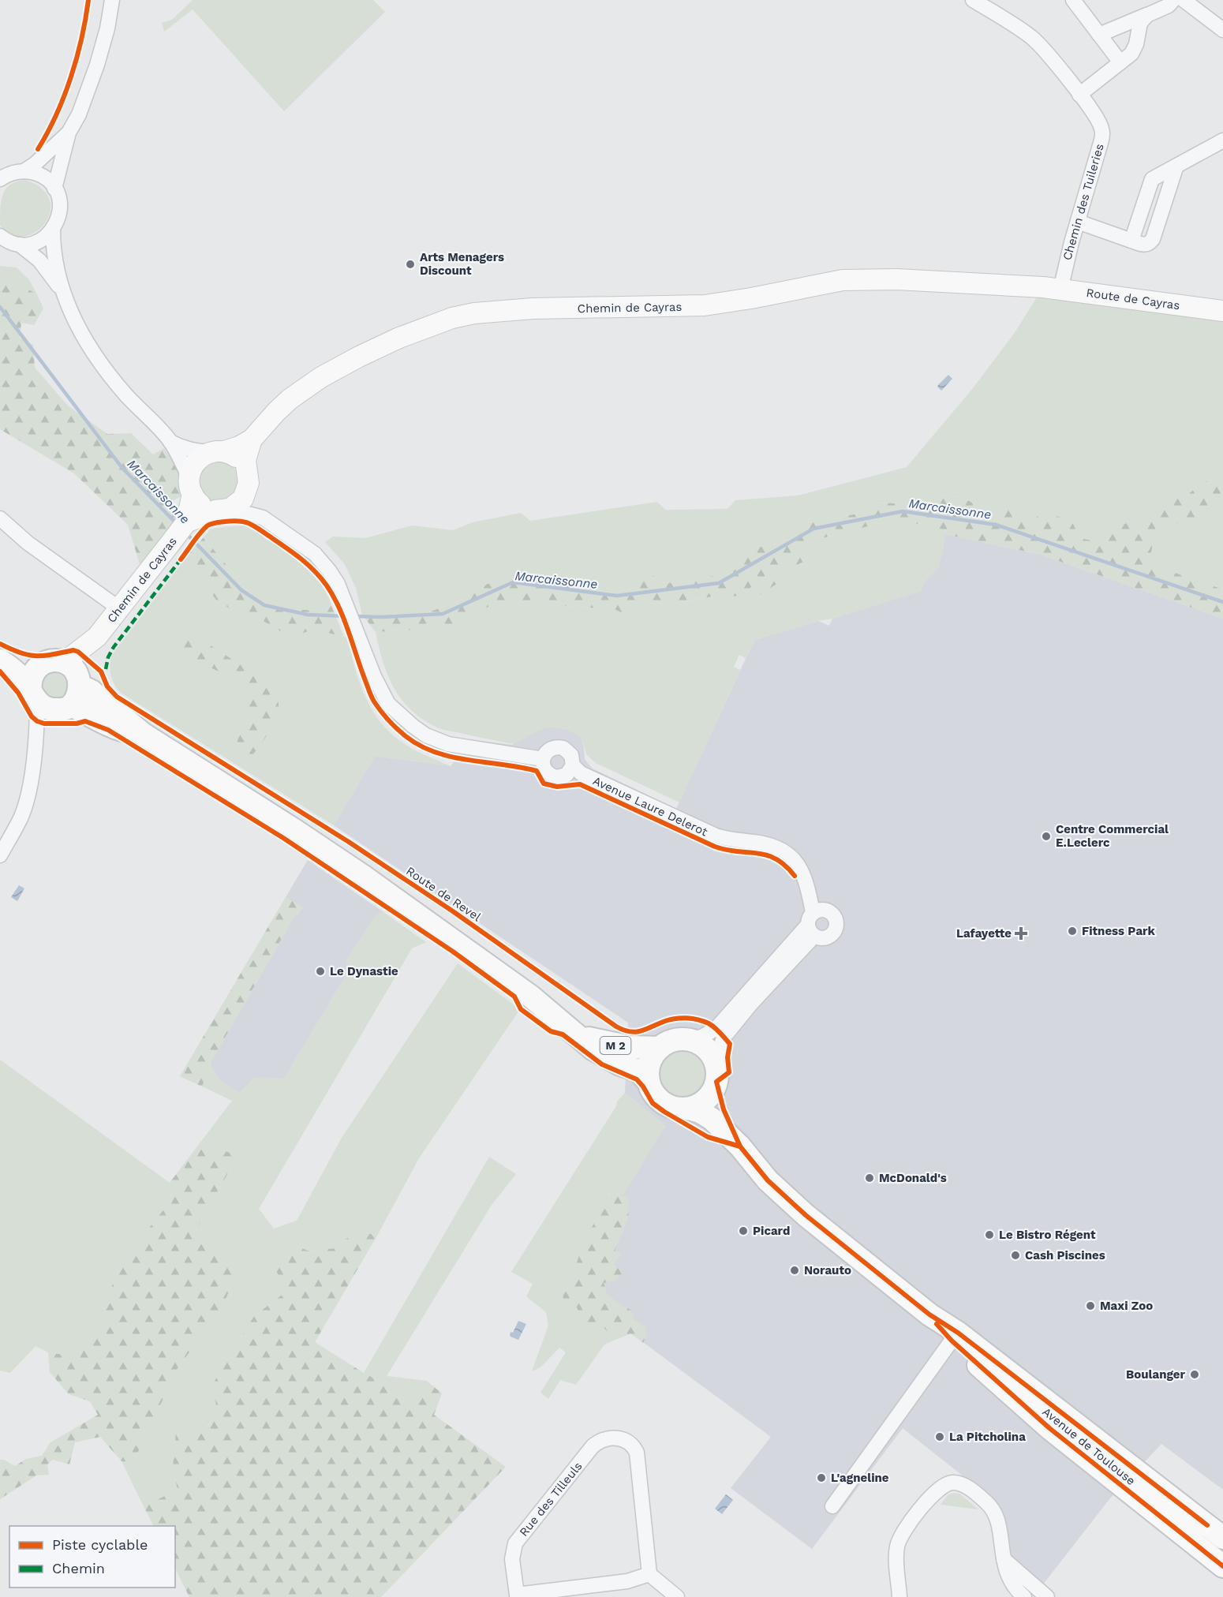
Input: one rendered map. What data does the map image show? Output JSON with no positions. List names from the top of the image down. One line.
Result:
{"streets":{"main road":["M 2","Avenue de Toulouse"],"street":["Chemin des Tuileries","Route de Cayras","Chemin de Cayras","Avenue Laure Delerot","Rue des Tilleuls"],"cycle path":["Route de Revel"]},"crossings":[["Chemin des Tuileries","Route de Cayras"],["Chemin des Tuileries","Chemin de Cayras"],["Route de Cayras","Chemin de Cayras"],["Chemin de Cayras","M 2"]],"water":["Marcaissonne"],"places":{"other":["Arts Menagers Discount","Centre Commercial E.Leclerc","Fitness Park","Le Dynastie","McDonald's","Picard","Le Bistro Régent","Cash Piscines","Norauto","Maxi Zoo","Boulanger","La Pitcholina","L'agneline"],"health":["Lafayette"]},"legend":["Piste cyclable","Chemin"]}
